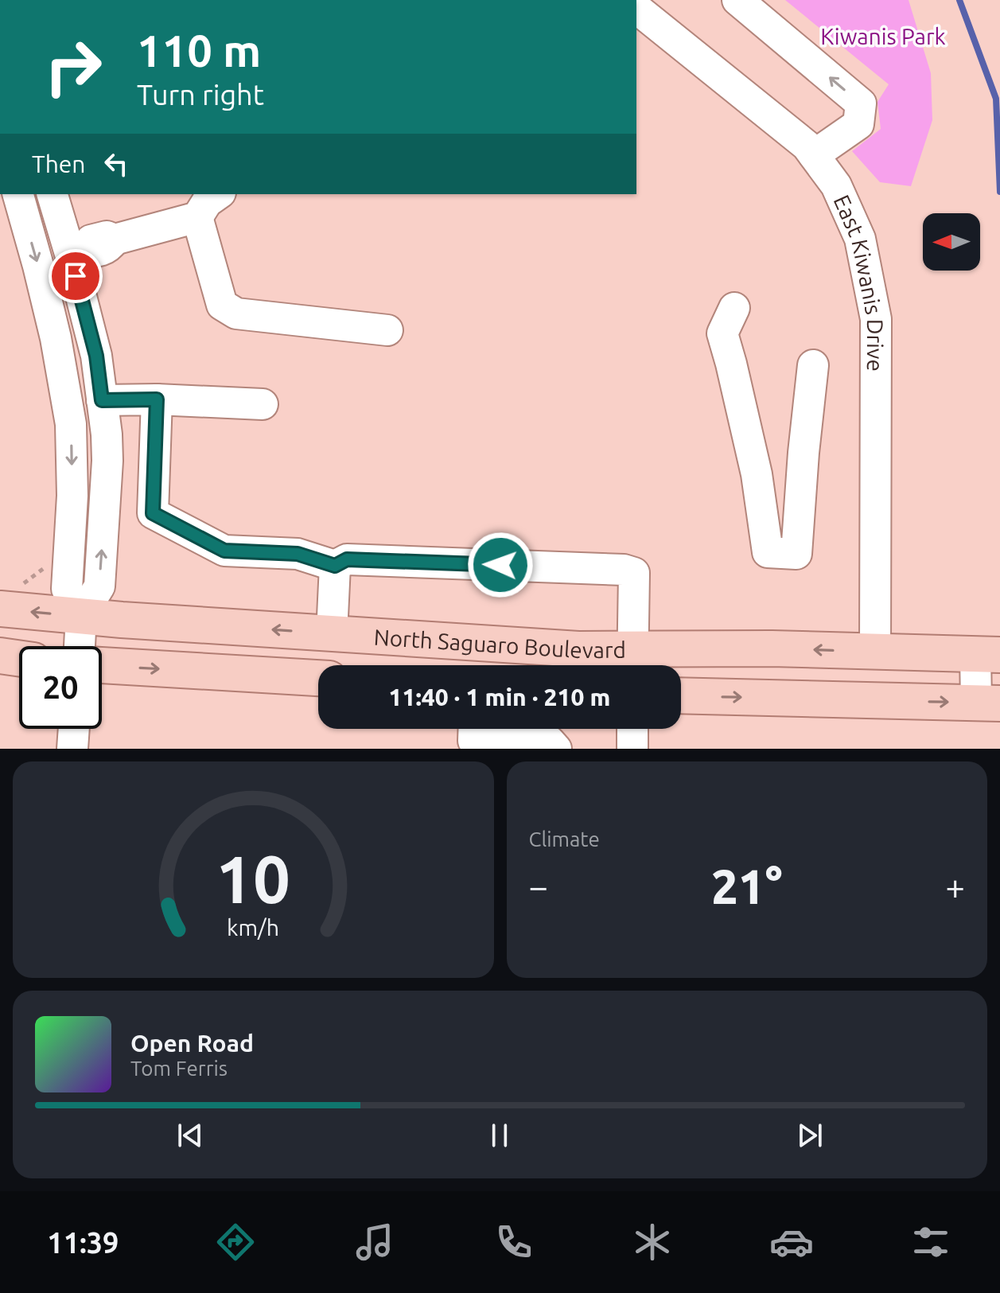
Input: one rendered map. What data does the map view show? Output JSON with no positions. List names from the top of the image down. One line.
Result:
{"streets":{"main road":["North Saguaro Boulevard"],"street":["East Kiwanis Drive"]},"crossings":[["East Kiwanis Drive","North Saguaro Boulevard"]],"parks":["Kiwanis Park"],"north":"left","page":{"turn":["110 m","Turn right"],"then":"Then","limit":"20","trip":"11:40 · 1 min · 210 m","tile":"Climate","heat":["−","21°","+"],"song":["Open Road","Tom Ferris"],"tabs":"11:39","gauge":["10","km/h"]}}
